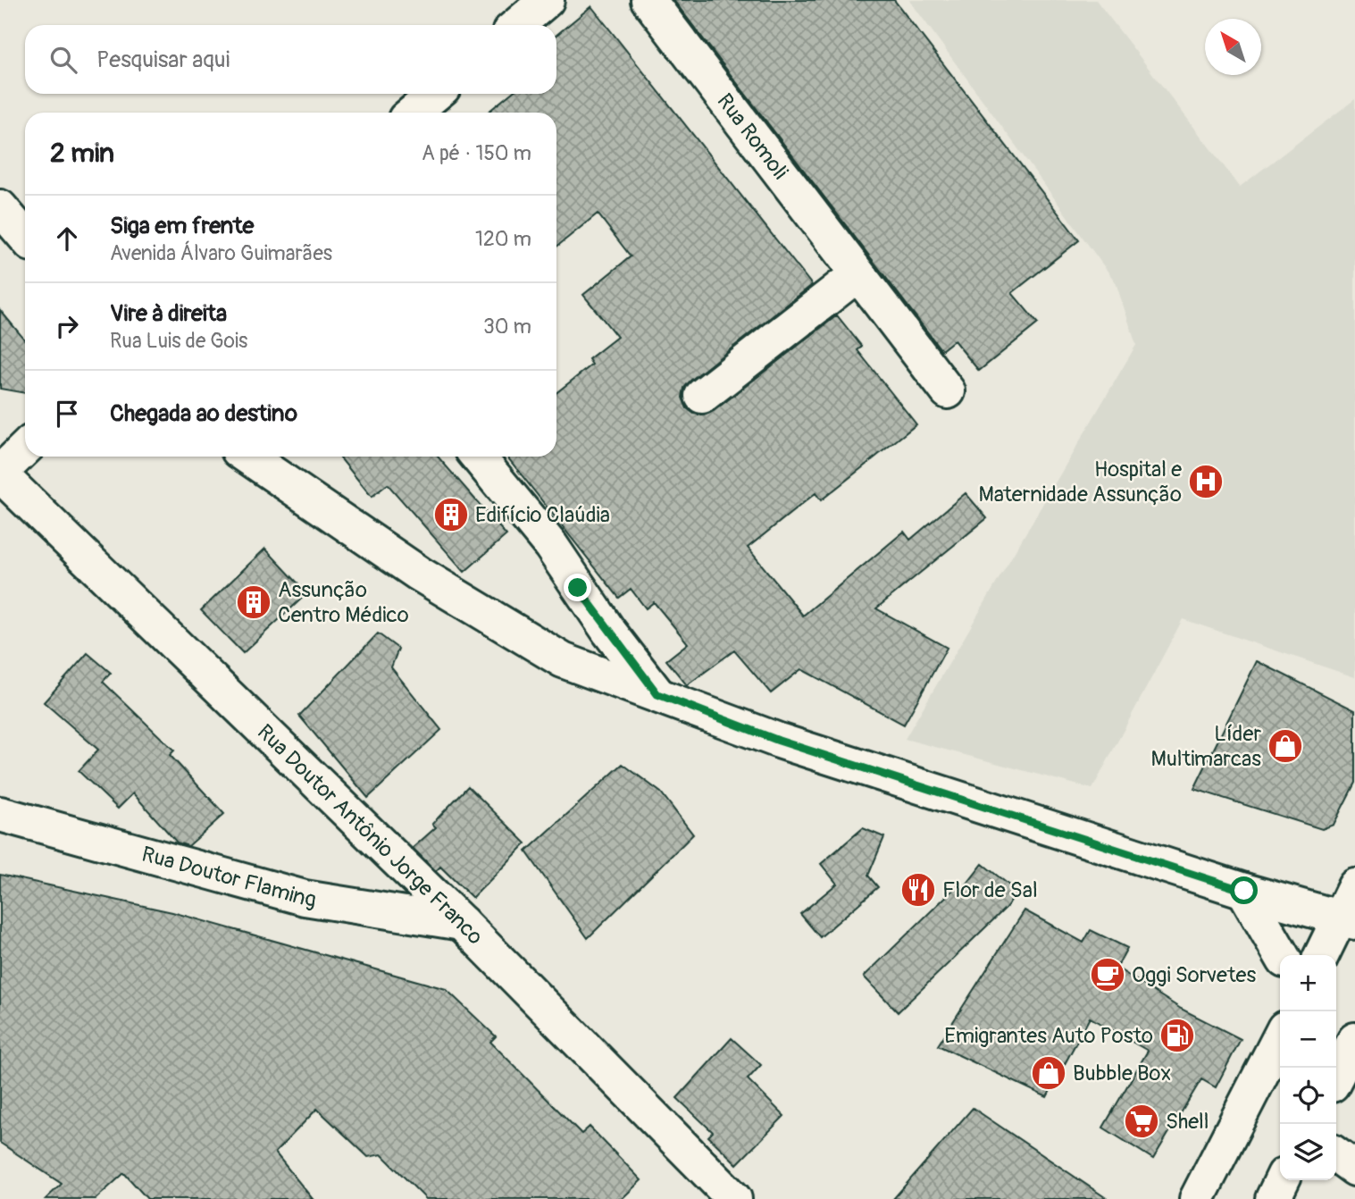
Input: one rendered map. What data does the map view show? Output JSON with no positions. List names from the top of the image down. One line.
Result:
{"streets":{"street":["Rua Romoli","Rua Doutor Antônio Jorge Franco","Rua Doutor Flaming"]},"crossings":[["Rua Doutor Antônio Jorge Franco","Rua Doutor Flaming"]],"places":{"hospital":["Hospital e Maternidade Assunção"],"building":["Edifício Claúdia","Assunção Centro Médico"],"shop":["Líder Multimarcas","Bubble Box"],"restaurant":["Flor de Sal"],"cafe":["Oggi Sorvetes"],"fuel station":["Emigrantes Auto Posto"],"supermarket":["Shell"]},"north":"top left","page":{"search":"Pesquisar aqui","heading":["2 min","A pé · 150 m"],"list":[["Siga em frente","Avenida Álvaro Guimarães","120 m"],["Vire à direita","Rua Luis de Gois","30 m"],"Chegada ao destino"],"map_buttons":["+","−"]}}
